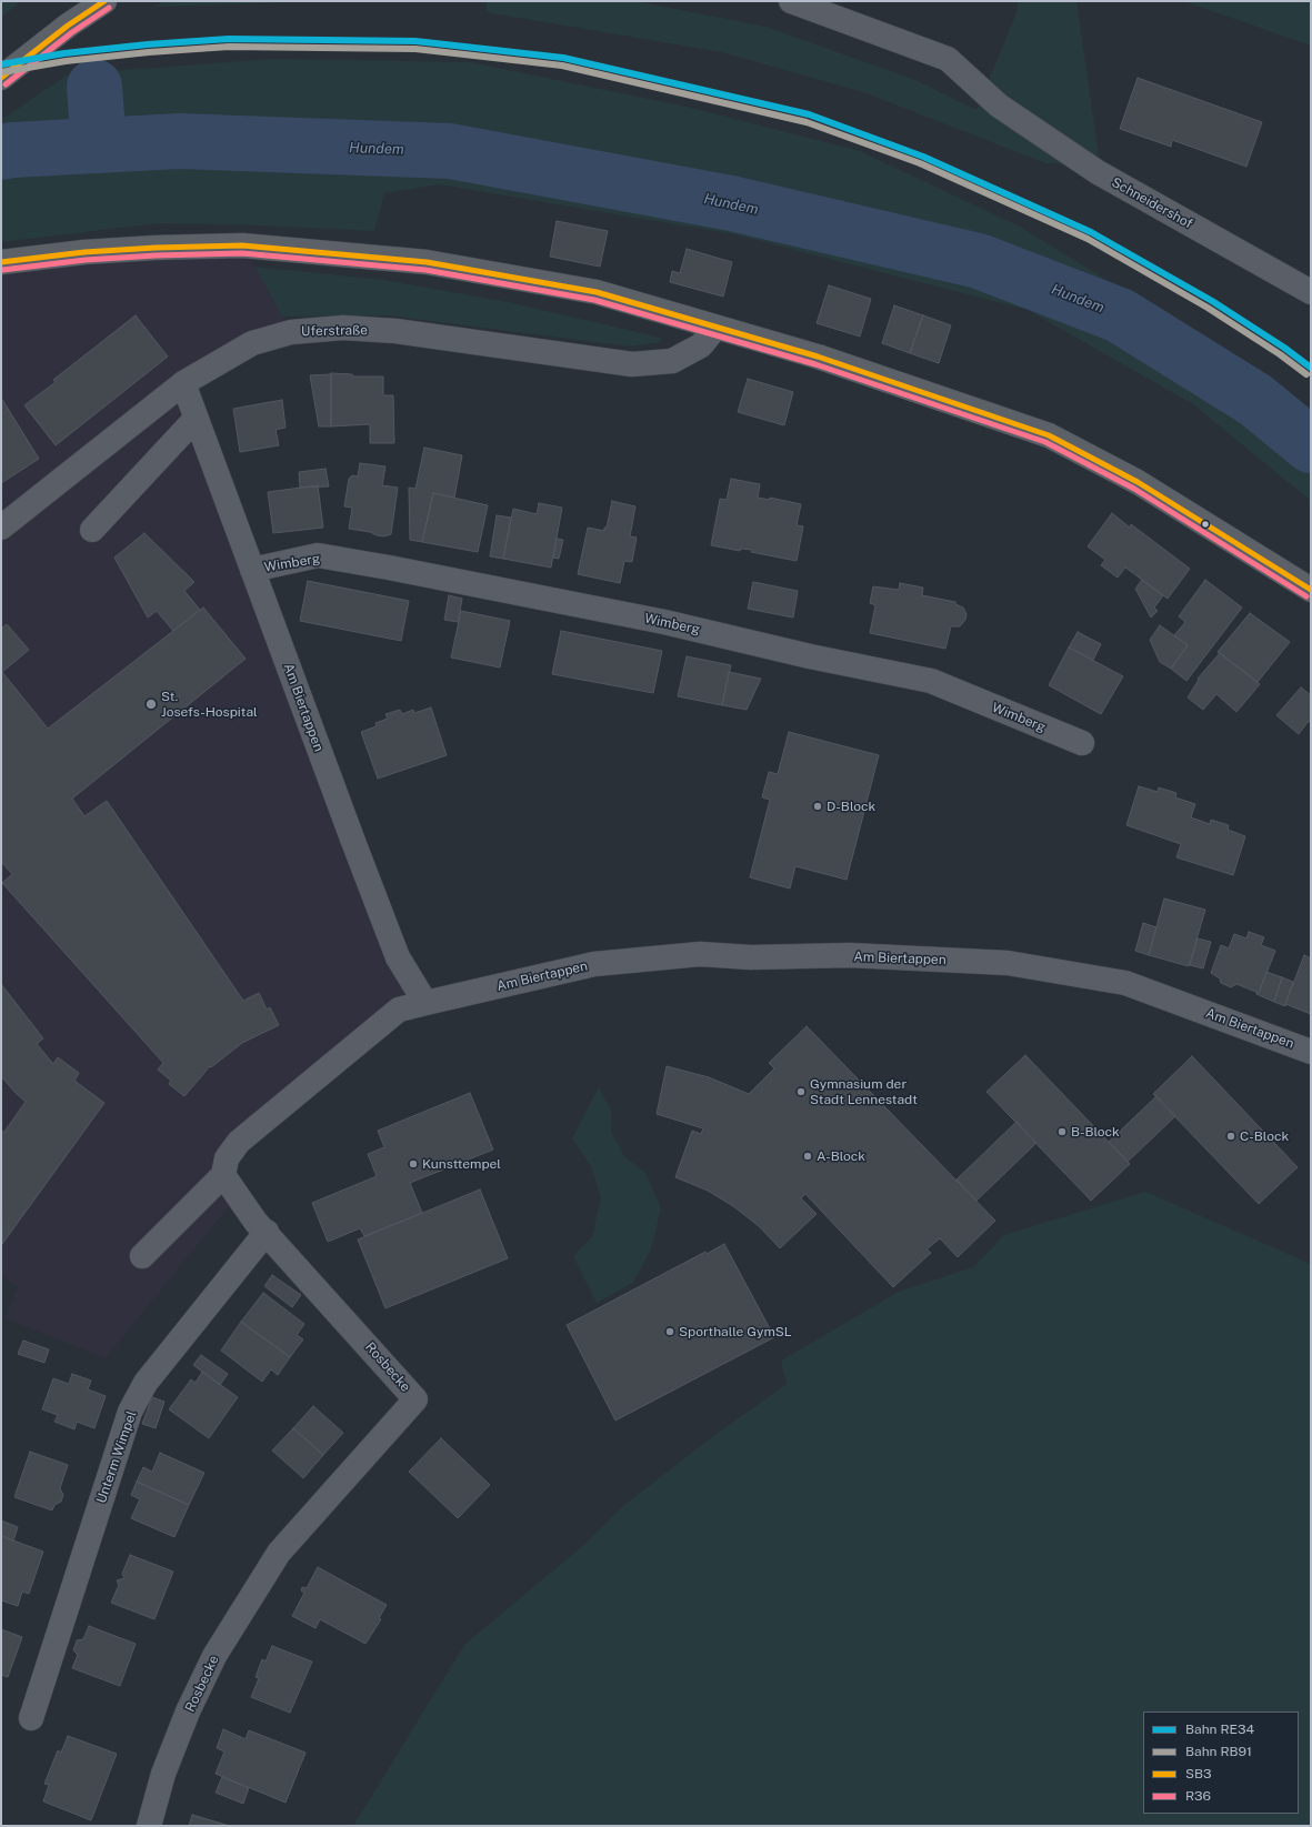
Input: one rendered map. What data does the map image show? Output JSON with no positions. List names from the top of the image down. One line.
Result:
{"streets":{"street":["Schneidershof","Uferstraße","Wimberg","Am Biertappen","Rosbecke","Unterm Wimpel"]},"crossings":[["Uferstraße","Am Biertappen"],["Wimberg","Am Biertappen"],["Rosbecke","Unterm Wimpel"]],"water":["Hundem"],"places":["St. Josefs-Hospital","D-Block","Gymnasium der Stadt Lennestadt","B-Block","C-Block","A-Block","Kunsttempel","Sporthalle GymSL"],"lines":["transit line SB3","transit line R36","rail line RE34","rail line RB91"],"legend":["Bahn RE34","Bahn RB91","SB3","R36"]}
